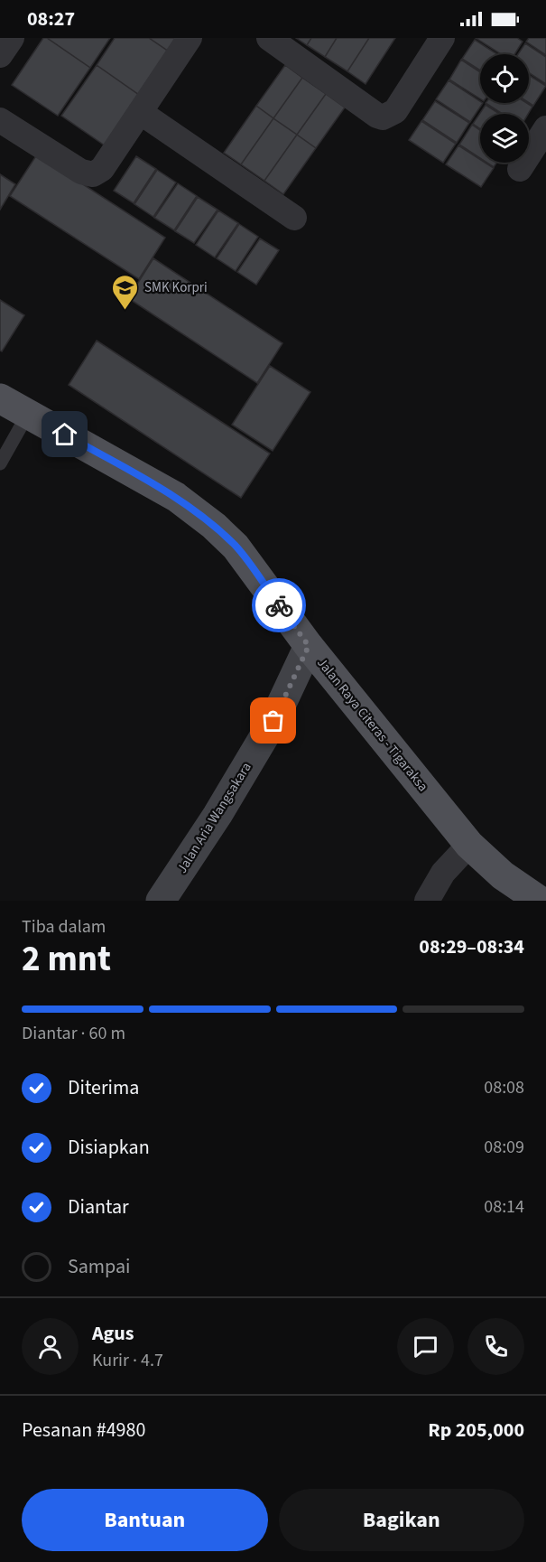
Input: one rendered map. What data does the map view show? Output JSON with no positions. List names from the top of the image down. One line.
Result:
{"streets":{"main road":["Jalan Raya Citeras - Tigaraksa"],"street":["Jalan Aria Wangsakara"]},"crossings":[["Jalan Raya Citeras - Tigaraksa","Jalan Aria Wangsakara"]],"places":{"school or university":["SMK Korpri"]},"page":{"status":"08:27","heading":["2 mnt","Tiba dalam","08:29–08:34"],"panel":["Agus","Kurir · 4.7","Pesanan #4980","Rp 205,000"],"bar":"Diantar · 60 m","list":[["Diterima","08:08"],["Disiapkan","08:09"],["Diantar","08:14"],"Sampai"],"buttons":["Bantuan","Bagikan"]}}
